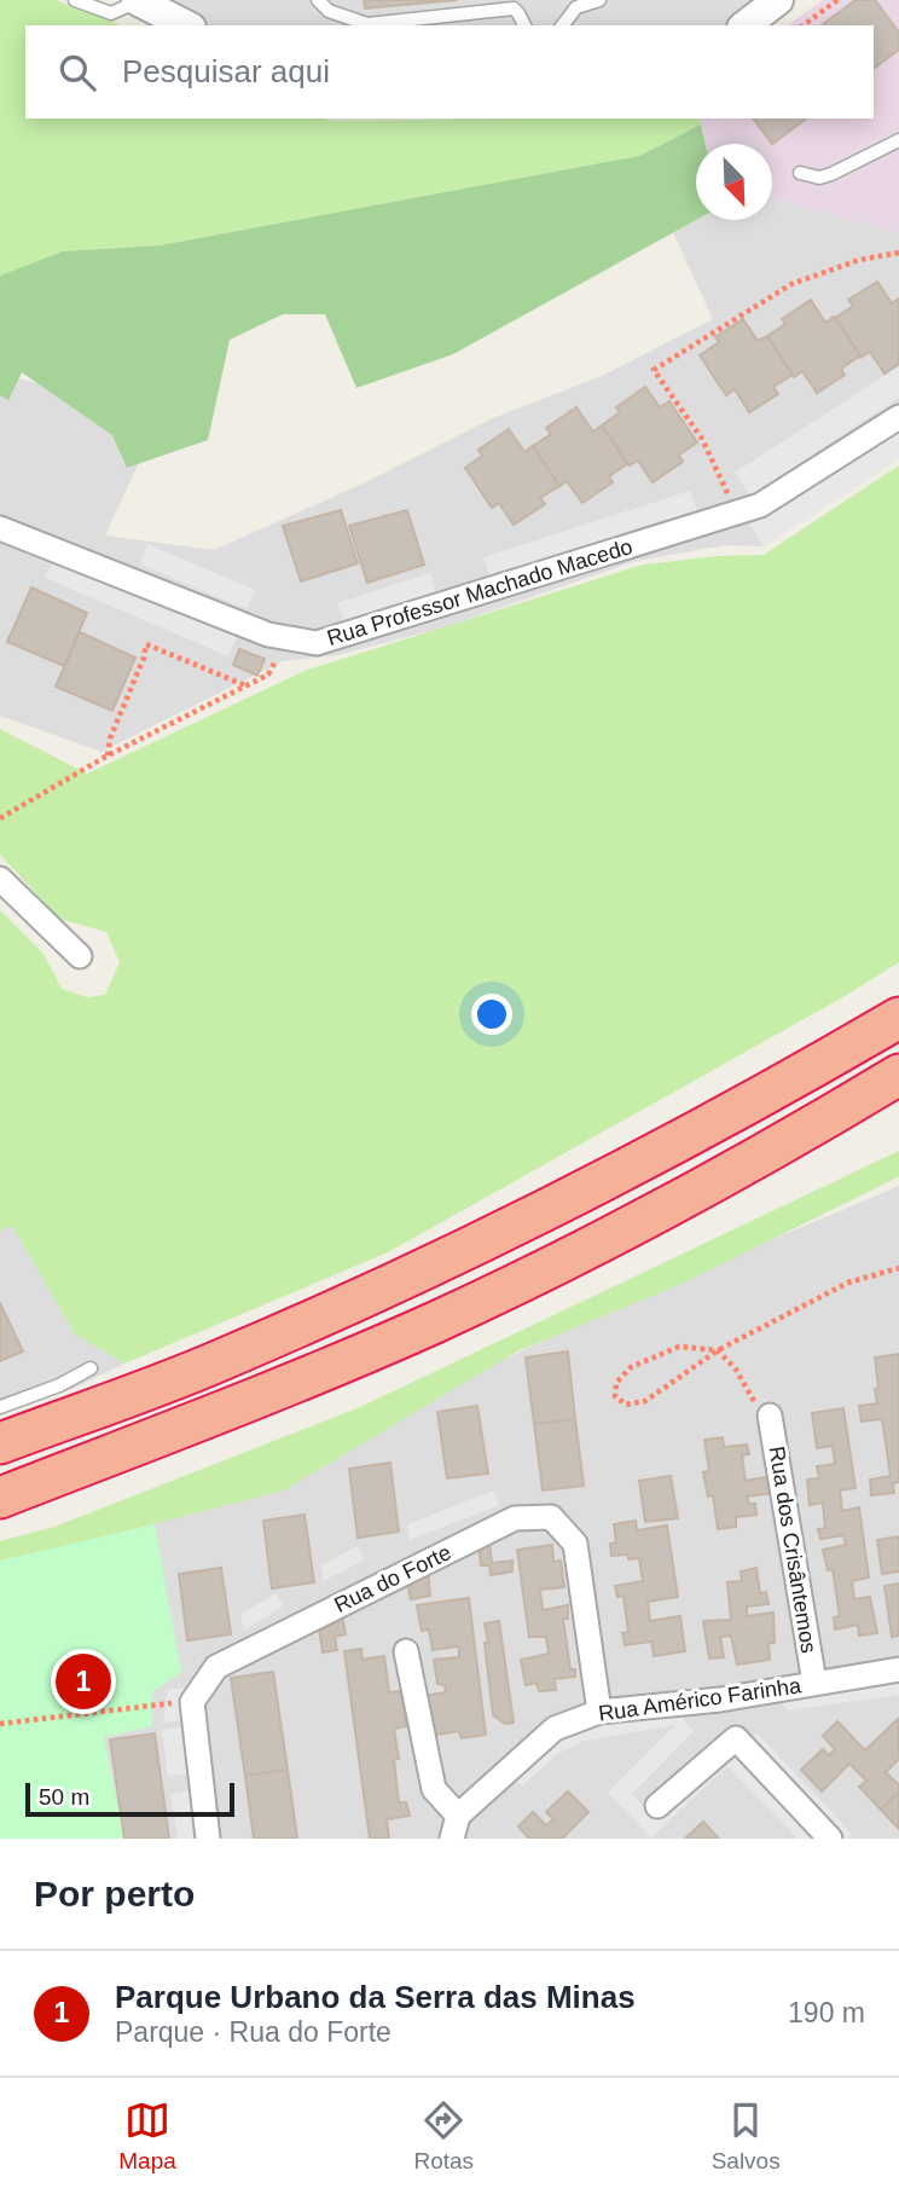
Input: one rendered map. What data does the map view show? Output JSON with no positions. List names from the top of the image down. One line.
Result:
{"streets":{"street":["Rua Professor Machado Macedo","Rua dos Crisântemos","Rua do Forte","Rua Américo Farinha"]},"crossings":[["Rua dos Crisântemos","Rua Américo Farinha"],["Rua do Forte","Rua Américo Farinha"]],"scale_bar":"50 m","north":"bottom right","page":{"search":"Pesquisar aqui","pins":"1","scale":"50 m","heading":"Por perto","list":[{"mark":"1","name":"Parque Urbano da Serra das Minas","note":"Parque · Rua do Forte","value":"190 m"}],"nav":["Mapa","Rotas","Salvos"]}}
